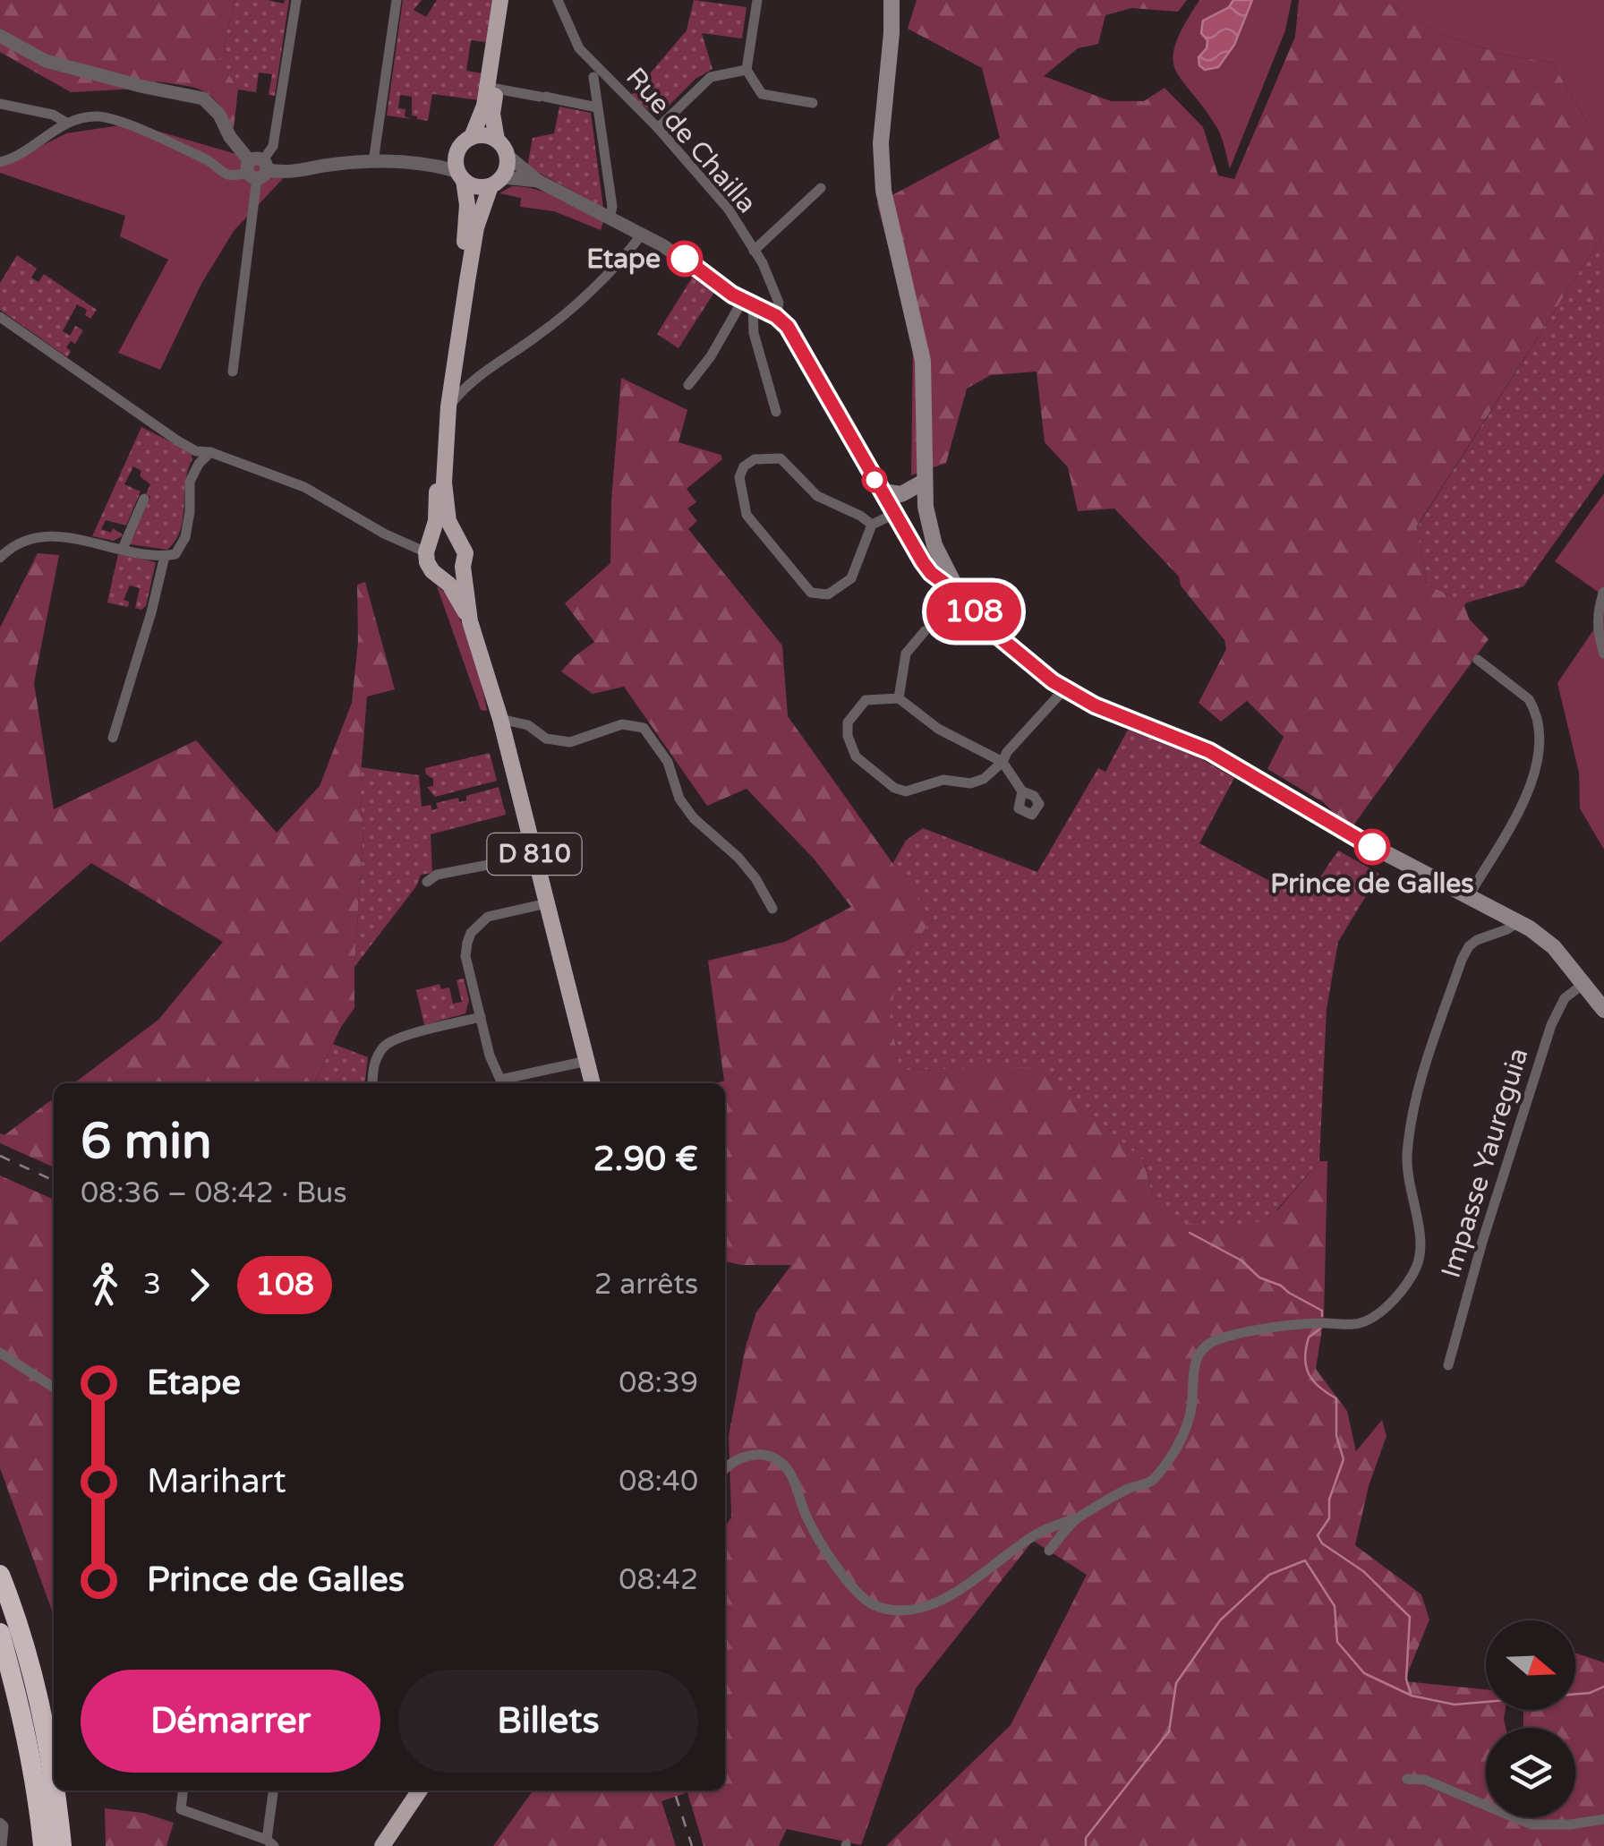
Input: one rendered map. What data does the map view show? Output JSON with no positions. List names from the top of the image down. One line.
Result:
{"streets":{"main road":["D 810"],"street":["Rue de Chailla","Impasse Yaureguia"]},"places":["Etape","Prince de Galles"],"lines":["bus line 108"],"north":"right","page":{"on_map":"108","heading":["6 min","08:36 – 08:42 · Bus","2.90 €"],"legs":["3","108","2 arrêts"],"list":[{"name":"Etape","value":"08:39"},{"name":"Marihart","value":"08:40"},{"name":"Prince de Galles","value":"08:42"}],"buttons":["Démarrer","Billets"]}}
